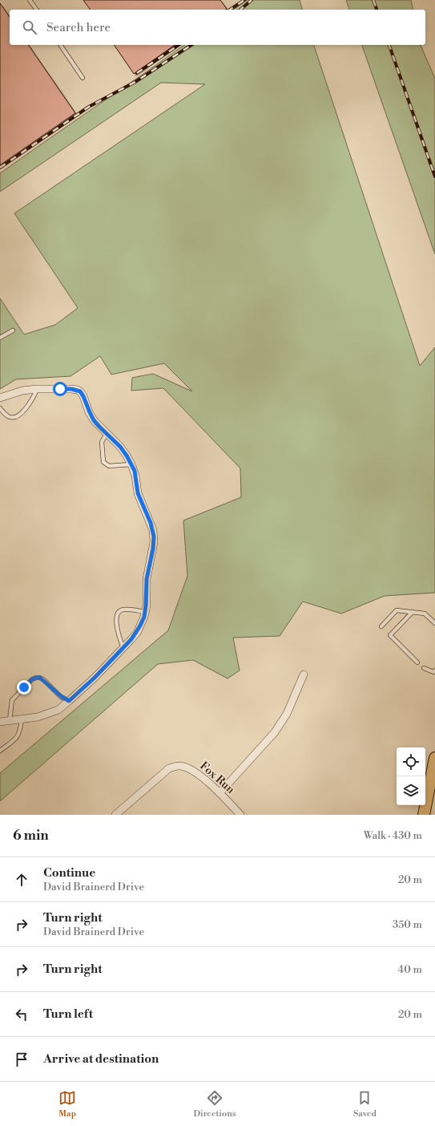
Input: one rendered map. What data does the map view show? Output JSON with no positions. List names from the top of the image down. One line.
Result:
{"streets":{"street":["Fox Run"]},"page":{"search":"Search here","heading":["6 min","Walk · 430 m"],"list":[["Continue","David Brainerd Drive","20 m"],["Turn right","David Brainerd Drive","350 m"],["Turn right","40 m"],["Turn left","20 m"],"Arrive at destination"],"nav":["Map","Directions","Saved"]}}
